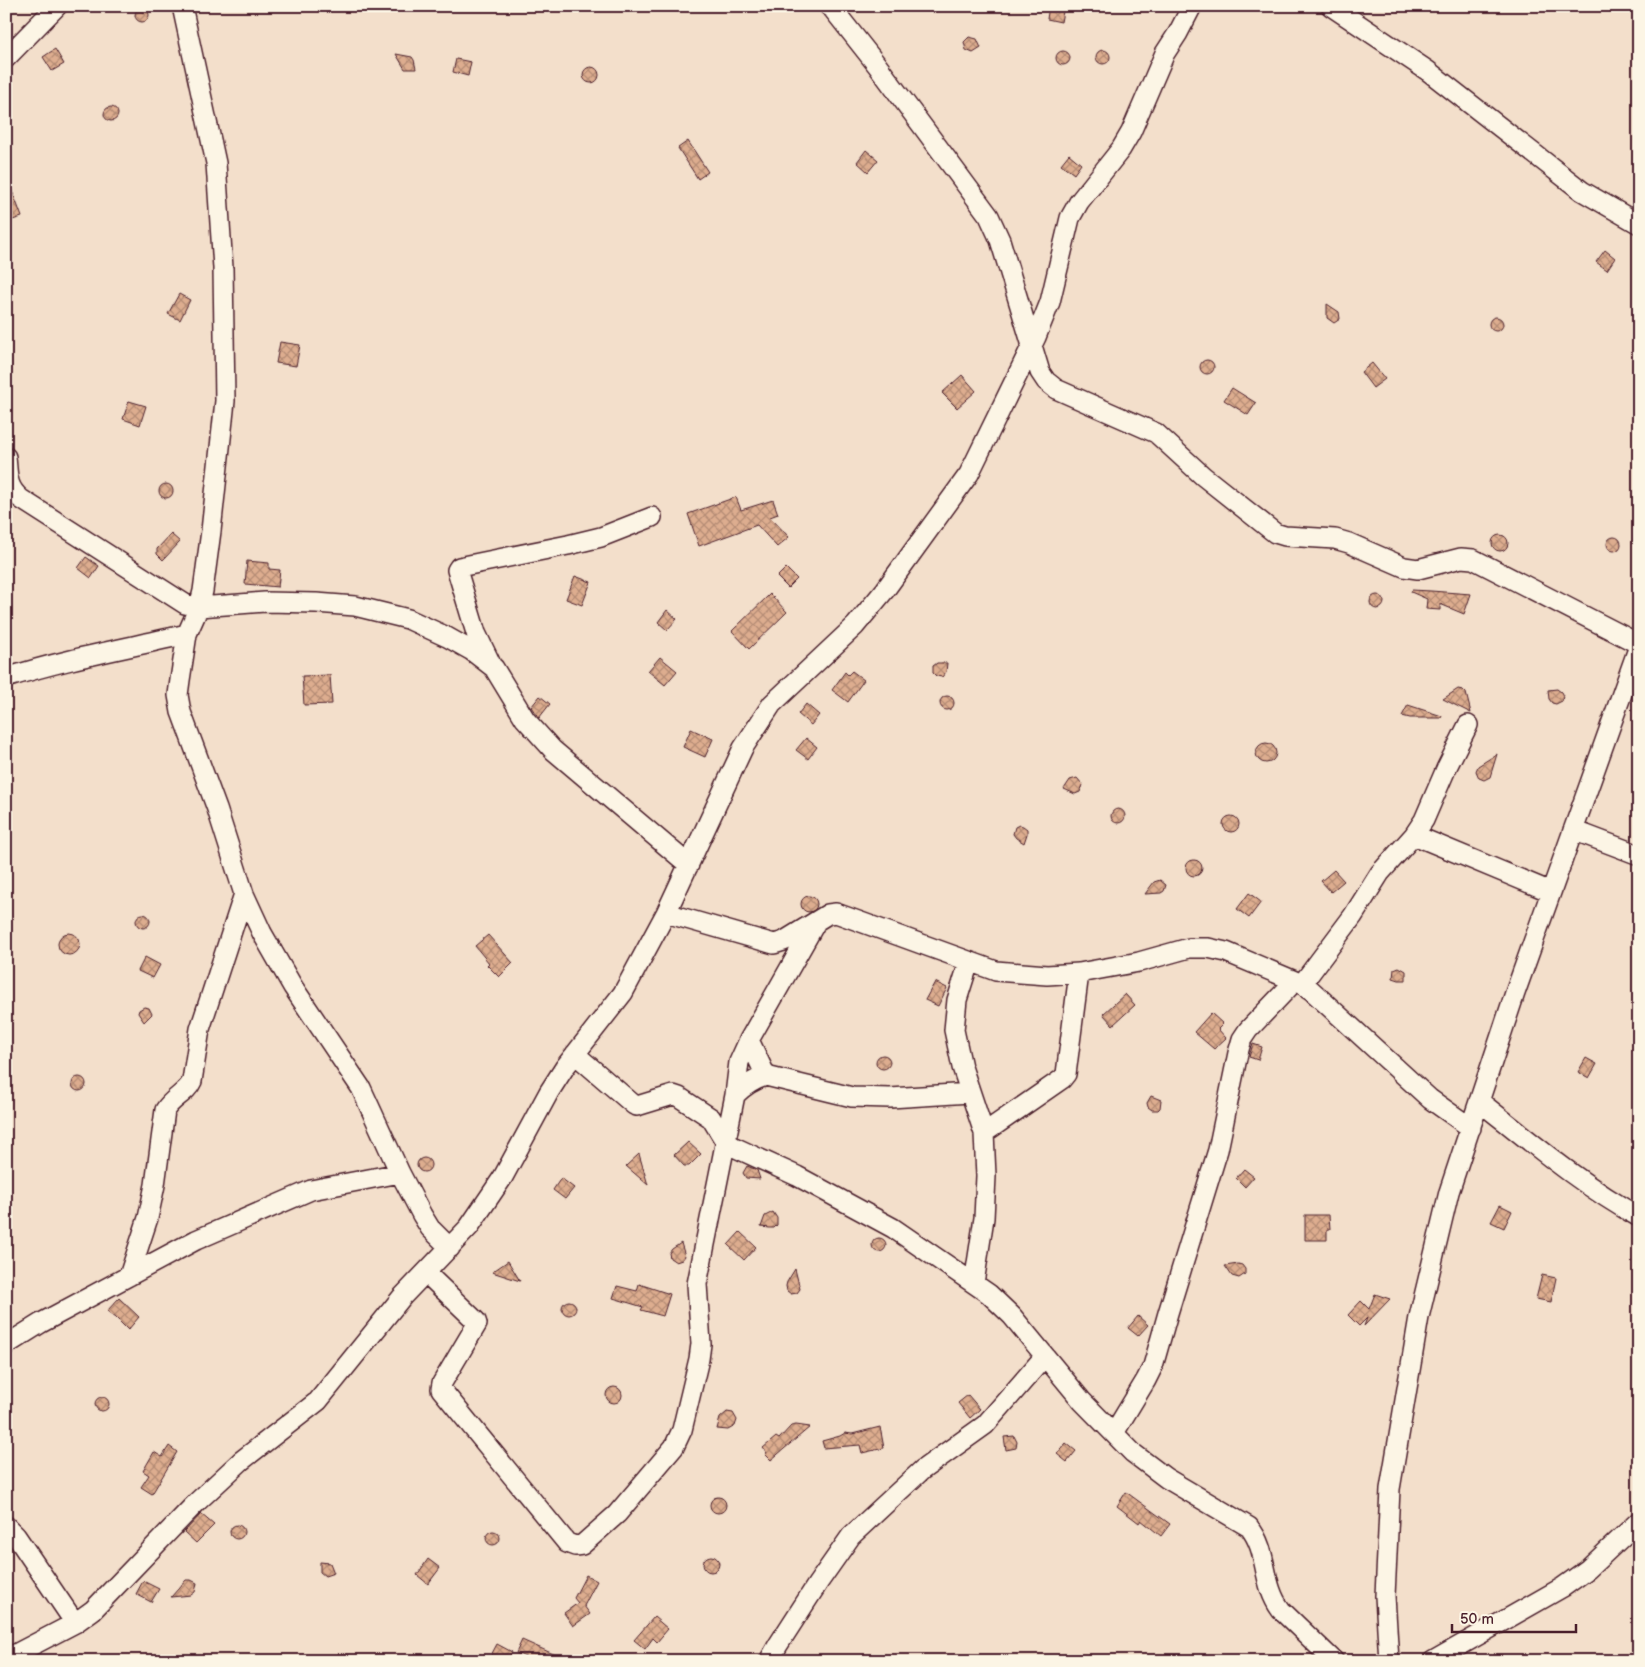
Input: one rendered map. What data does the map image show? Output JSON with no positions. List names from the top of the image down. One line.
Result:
{"scale_bar":"50 m"}
